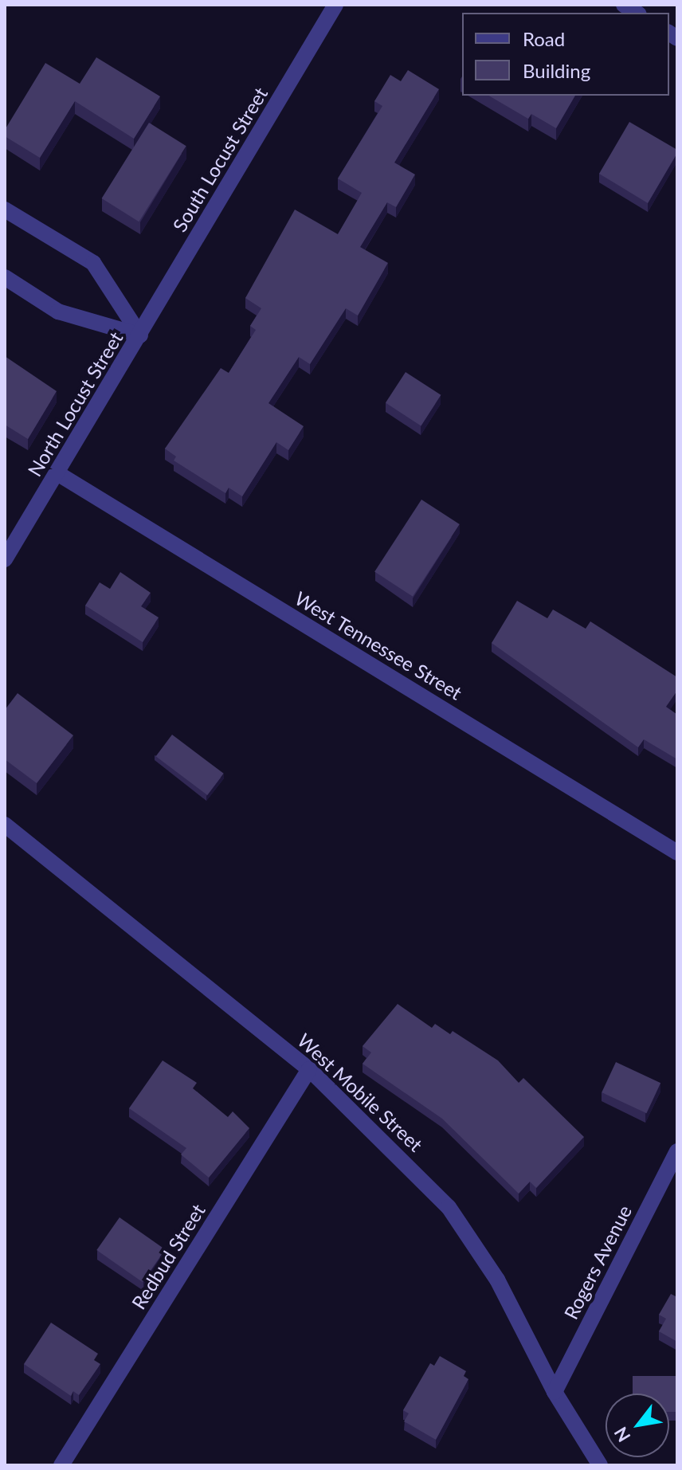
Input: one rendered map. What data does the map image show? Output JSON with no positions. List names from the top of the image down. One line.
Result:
{"streets":{"street":["South Locust Street","North Locust Street","West Tennessee Street","West Mobile Street","Redbud Street","Rogers Avenue"]},"crossings":[["South Locust Street","North Locust Street"],["North Locust Street","West Tennessee Street"],["West Mobile Street","Redbud Street"],["West Mobile Street","Rogers Avenue"]],"legend":["Road","Building"],"north":"bottom left"}
